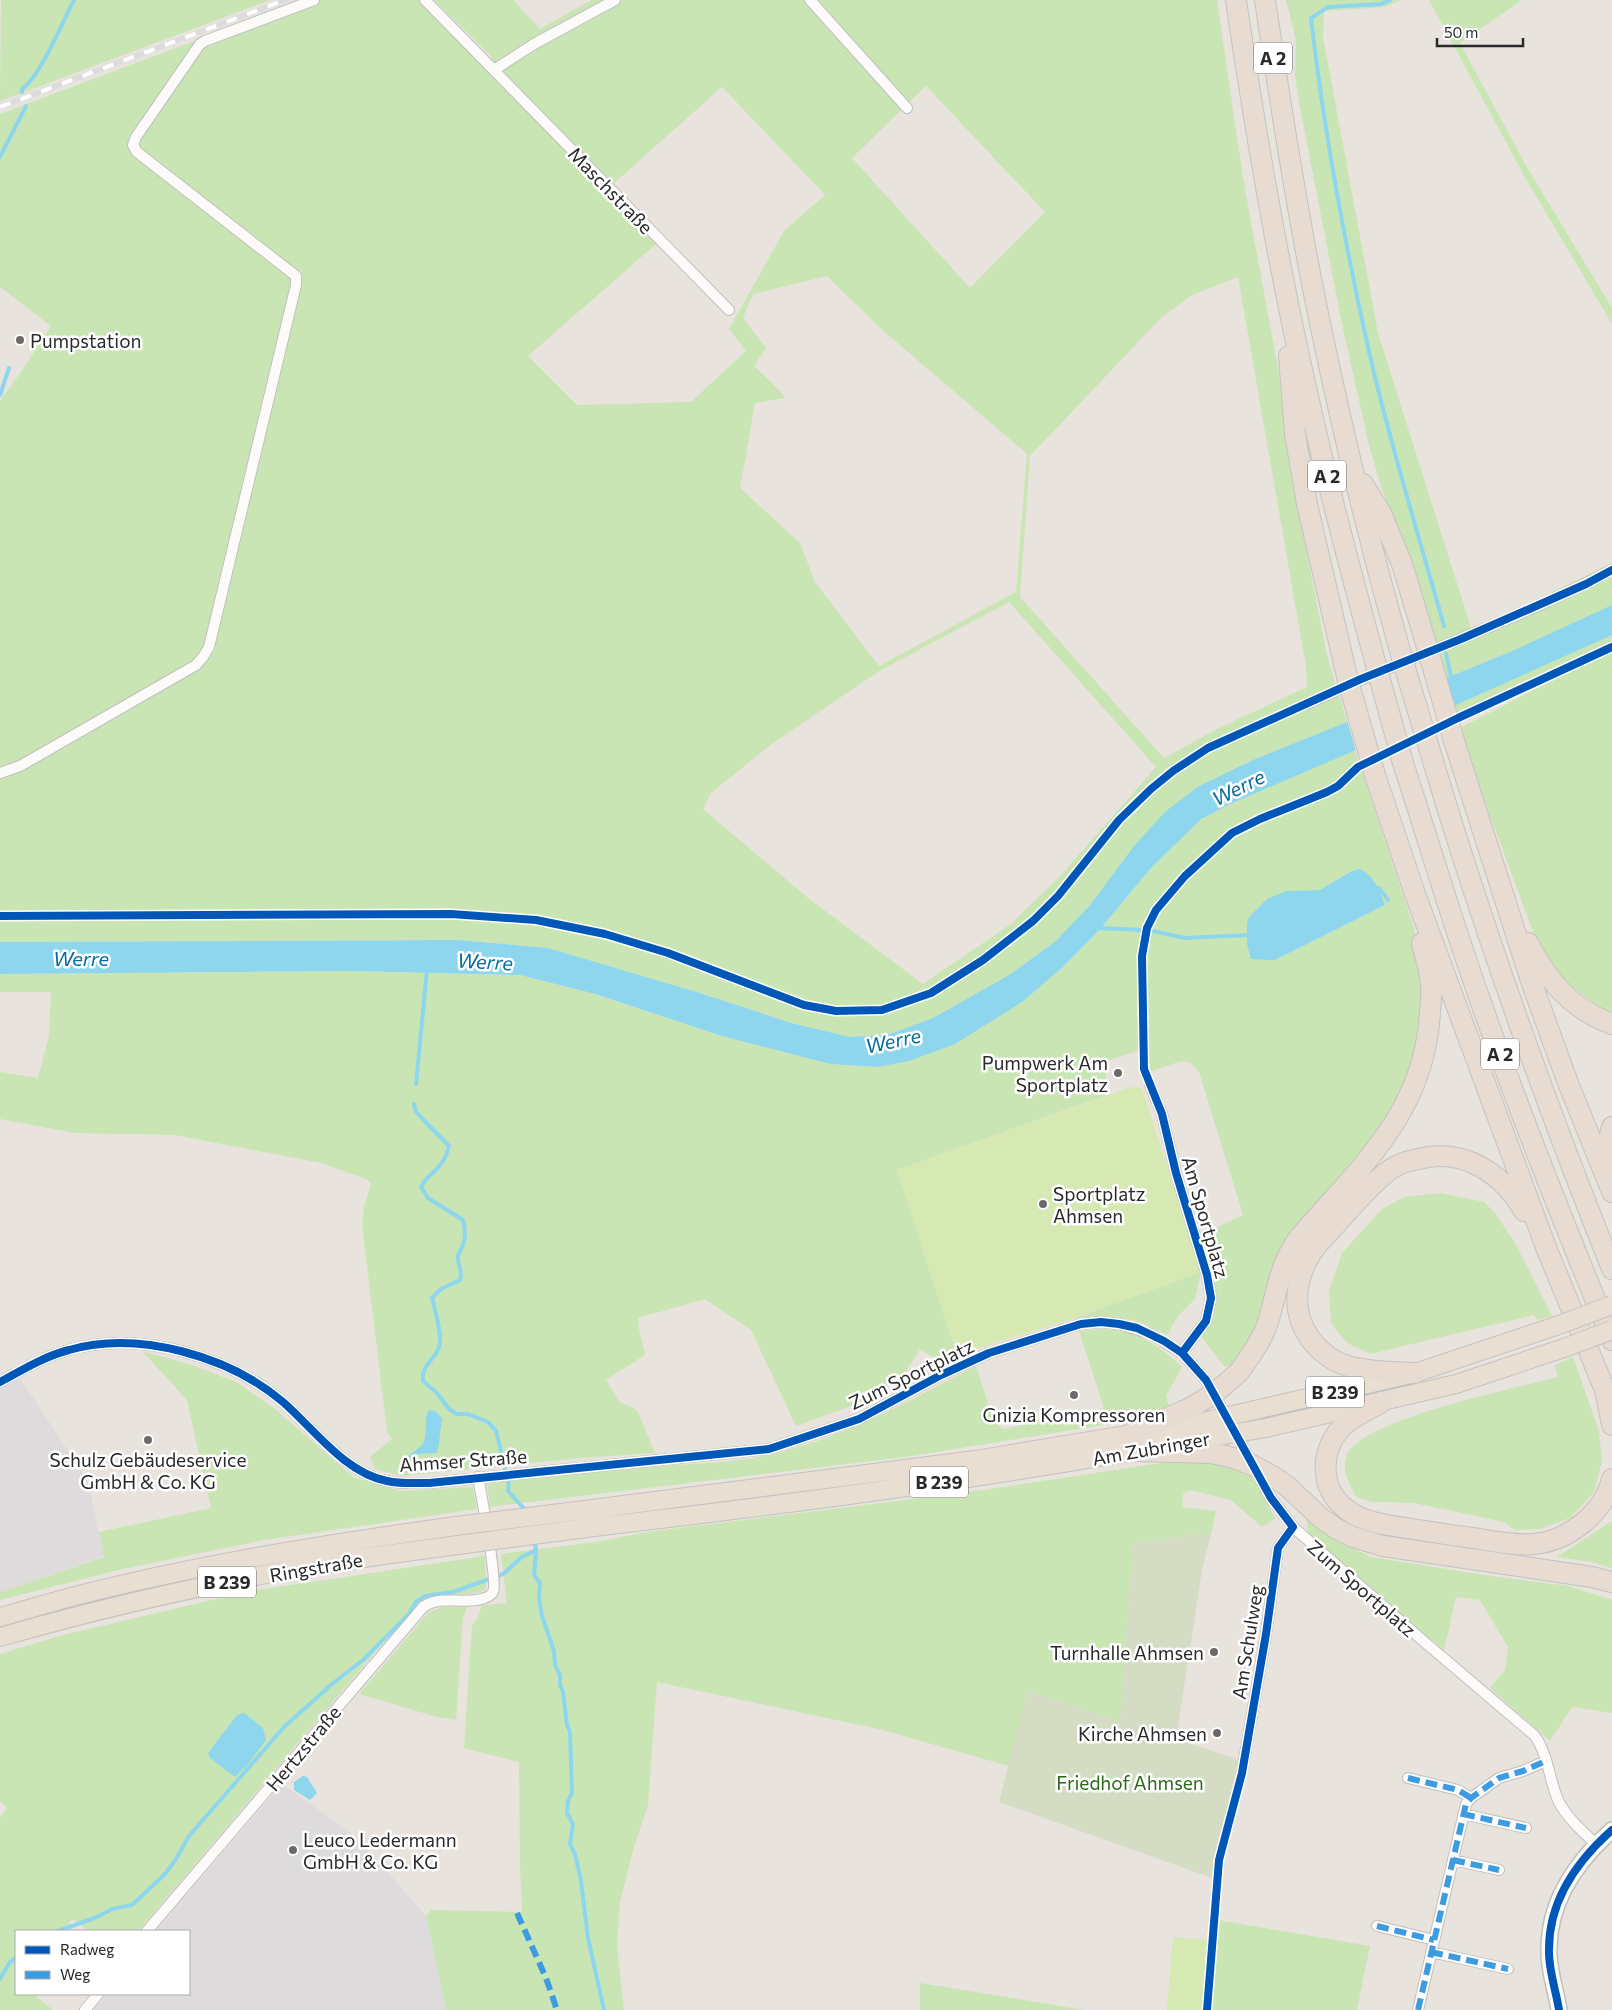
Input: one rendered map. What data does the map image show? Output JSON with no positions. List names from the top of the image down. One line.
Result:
{"streets":{"highway":["A 2","B 239","Am Zubringer","Ringstraße"],"street":["Maschstraße","Am Sportplatz","Zum Sportplatz","Ahmser Straße","Am Schulweg","Hertzstraße"]},"crossings":[["Am Sportplatz","Zum Sportplatz"],["Zum Sportplatz","Ahmser Straße"],["Zum Sportplatz","Am Schulweg"],["Am Zubringer","Ringstraße"],["Ahmser Straße","Hertzstraße"]],"water":["Werre"],"parks":["Friedhof Ahmsen"],"places":["Pumpstation","Pumpwerk Am Sportplatz","Sportplatz Ahmsen","Gnizia Kompressoren","Schulz Gebäudeservice GmbH & Co. KG","Turnhalle Ahmsen","Kirche Ahmsen","Leuco Ledermann GmbH & Co. KG"],"legend":["Radweg","Weg"],"scale_bar":"50 m"}
